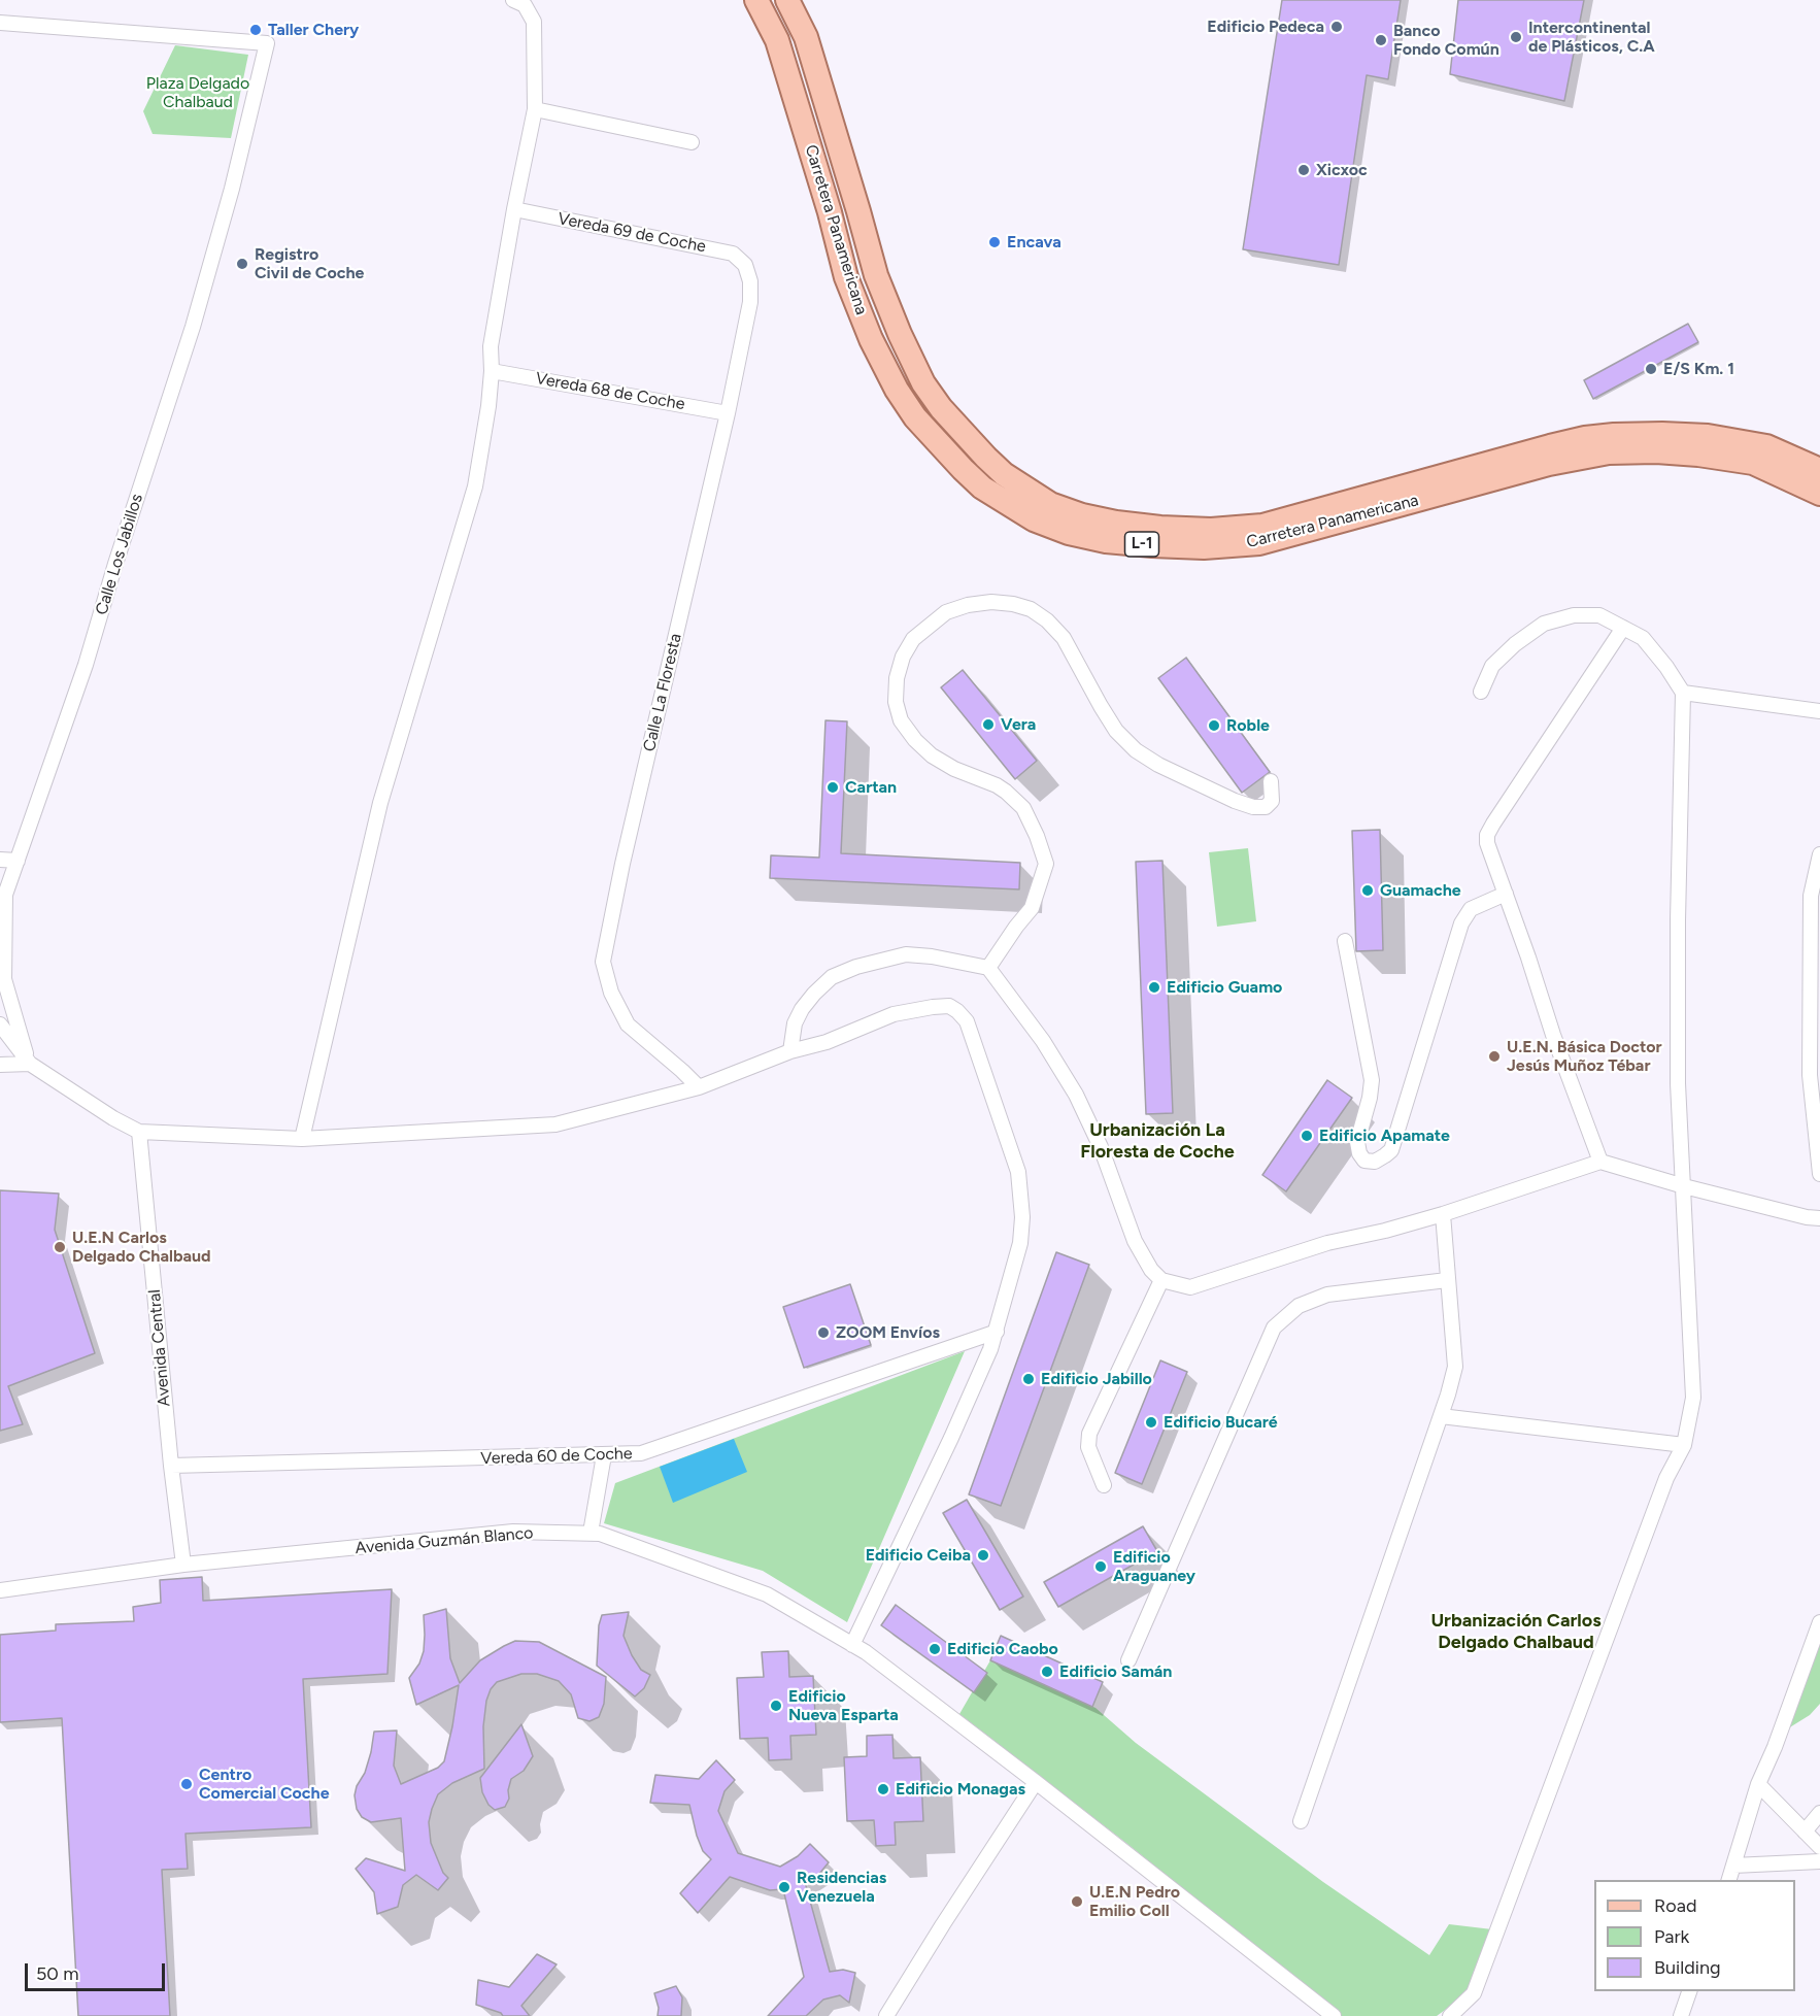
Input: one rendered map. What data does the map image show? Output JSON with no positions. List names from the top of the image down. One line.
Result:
{"streets":{"main road":["Carretera Panamericana","L-1"],"street":["Vereda 69 de Coche","Vereda 68 de Coche","Calle Los Jabillos","Calle La Floresta","Avenida Central","Vereda 60 de Coche","Avenida Guzmán Blanco"]},"crossings":[["Vereda 69 de Coche","Calle La Floresta"],["Vereda 68 de Coche","Calle La Floresta"],["Avenida Central","Vereda 60 de Coche"],["Avenida Central","Avenida Guzmán Blanco"]],"districts":["Urbanización La Floresta de Coche","Urbanización Carlos Delgado Chalbaud"],"parks":["Plaza Delgado Chalbaud"],"places":["Edificio Pedeca","Taller Chery","Intercontinental de Plásticos, C.A","Banco Fondo Común","Xicxoc","Encava","Registro Civil de Coche","E/S Km. 1","Vera","Roble","Cartan","Guamache","Edificio Guamo","U.E.N. Básica Doctor Jesús Muñoz Tébar","Edificio Apamate","U.E.N Carlos Delgado Chalbaud","ZOOM Envíos","Edificio Jabillo","Edificio Bucaré","Edificio Ceiba","Edificio Araguaney","Edificio Caobo","Edificio Samán","Edificio Nueva Esparta","Centro Comercial Coche","Edificio Monagas","Residencias Venezuela","U.E.N Pedro Emilio Coll"],"legend":["Road","Park","Building"],"scale_bar":"50 m"}
